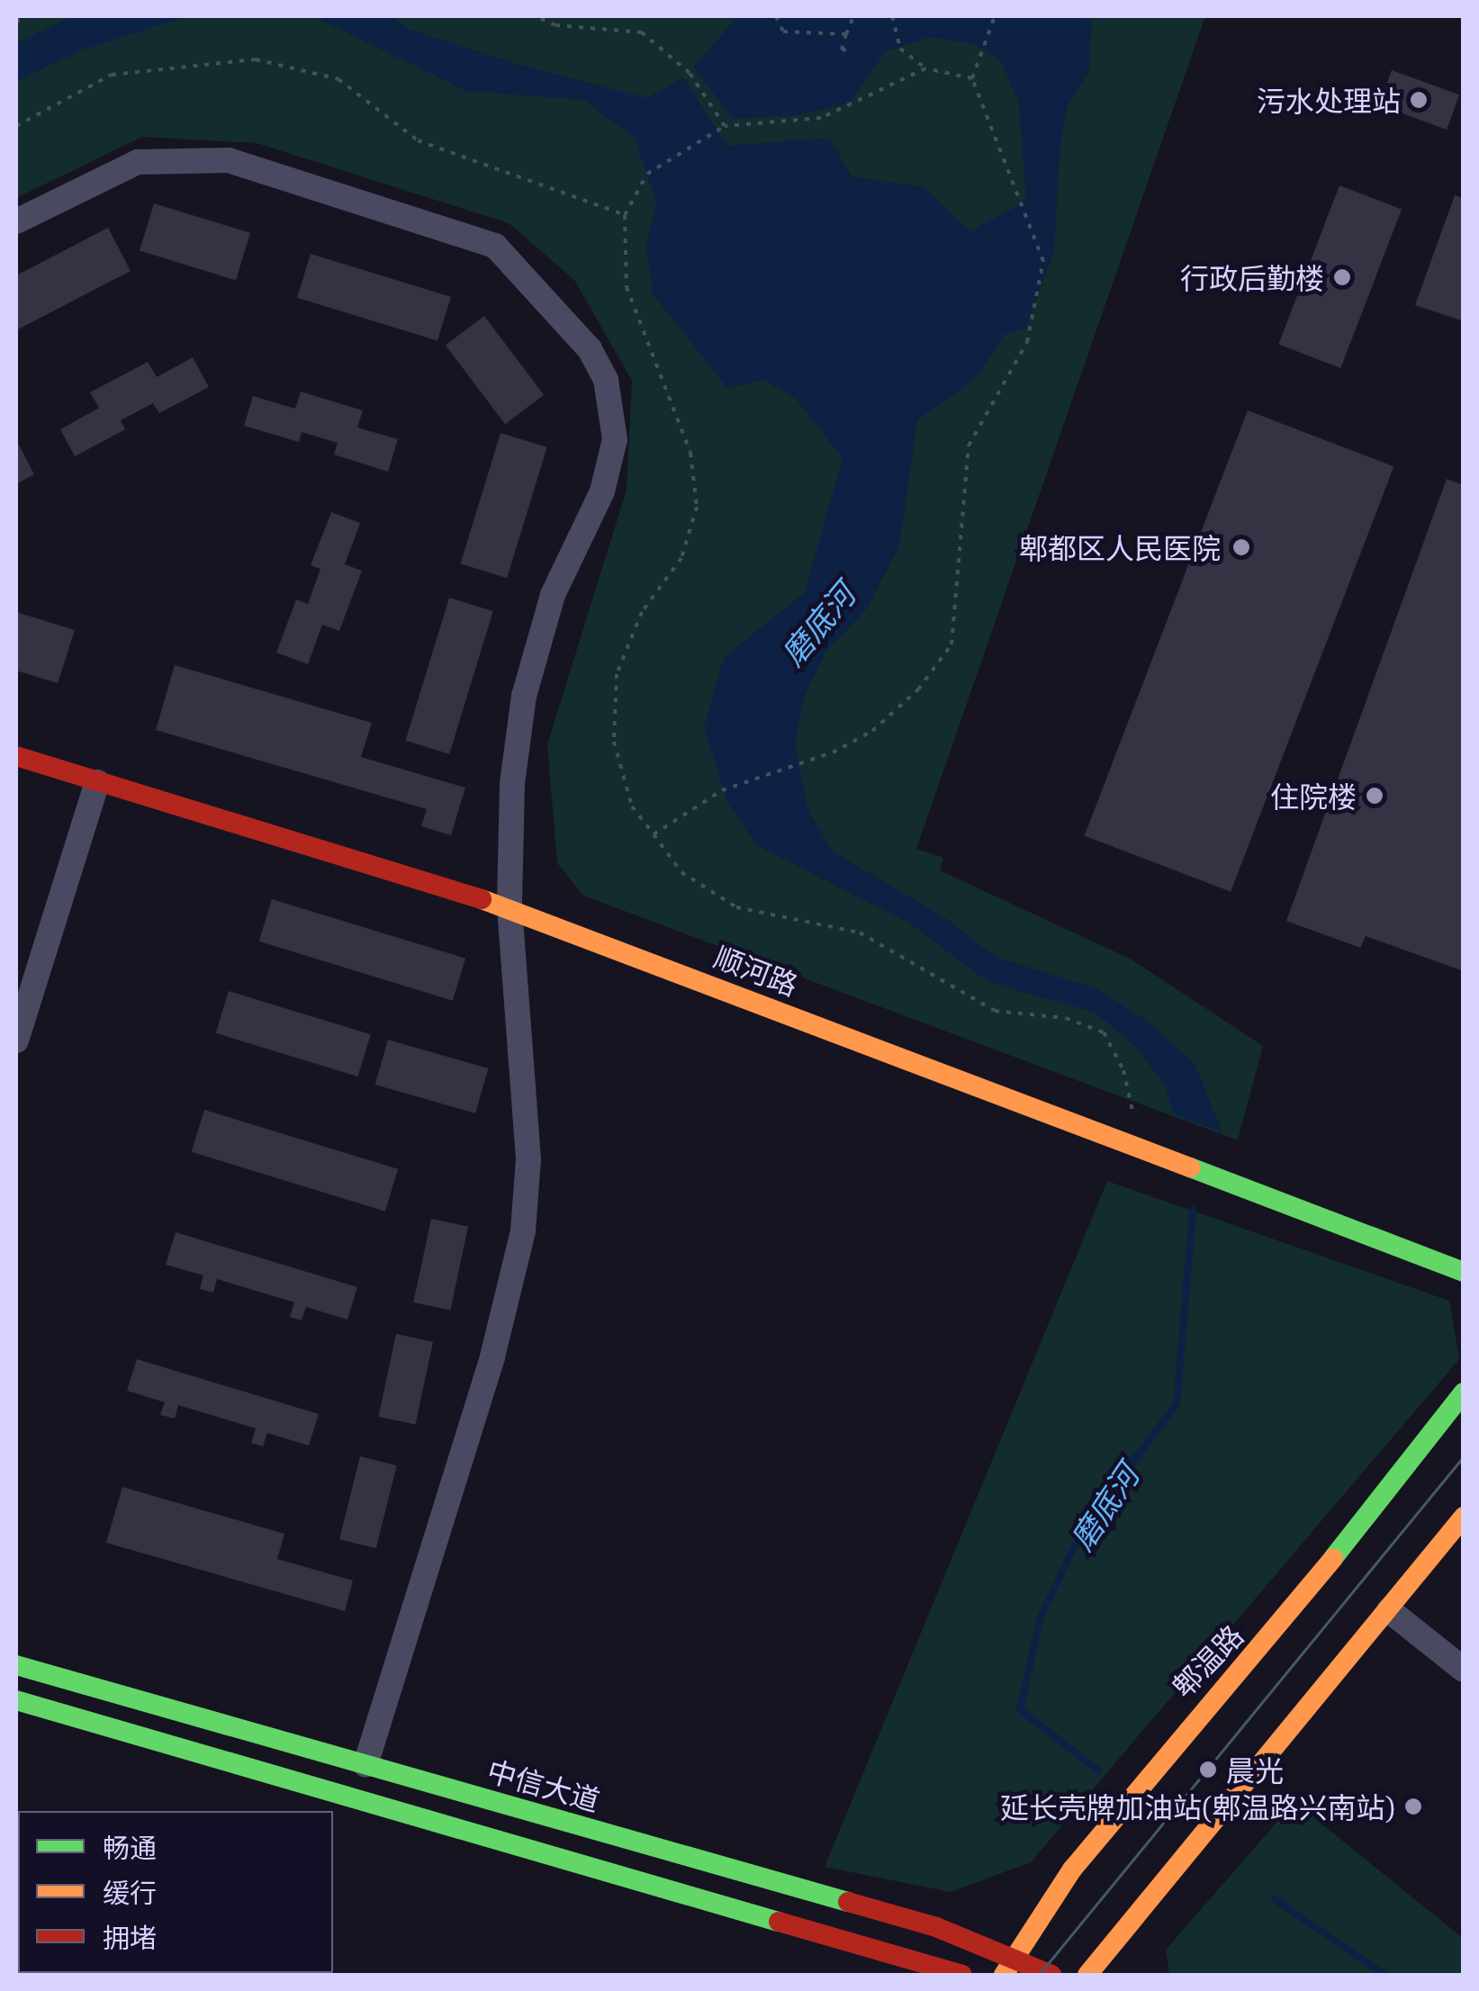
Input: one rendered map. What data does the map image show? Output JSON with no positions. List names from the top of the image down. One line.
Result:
{"streets":{"main road":["顺河路","郫温路","中信大道"]},"crossings":[["郫温路","中信大道"]],"water":["磨底河"],"places":["污水处理站","行政后勤楼","郫都区人民医院","住院楼","晨光","延长壳牌加油站(郫温路兴南站)"],"legend":["畅通","缓行","拥堵"]}
